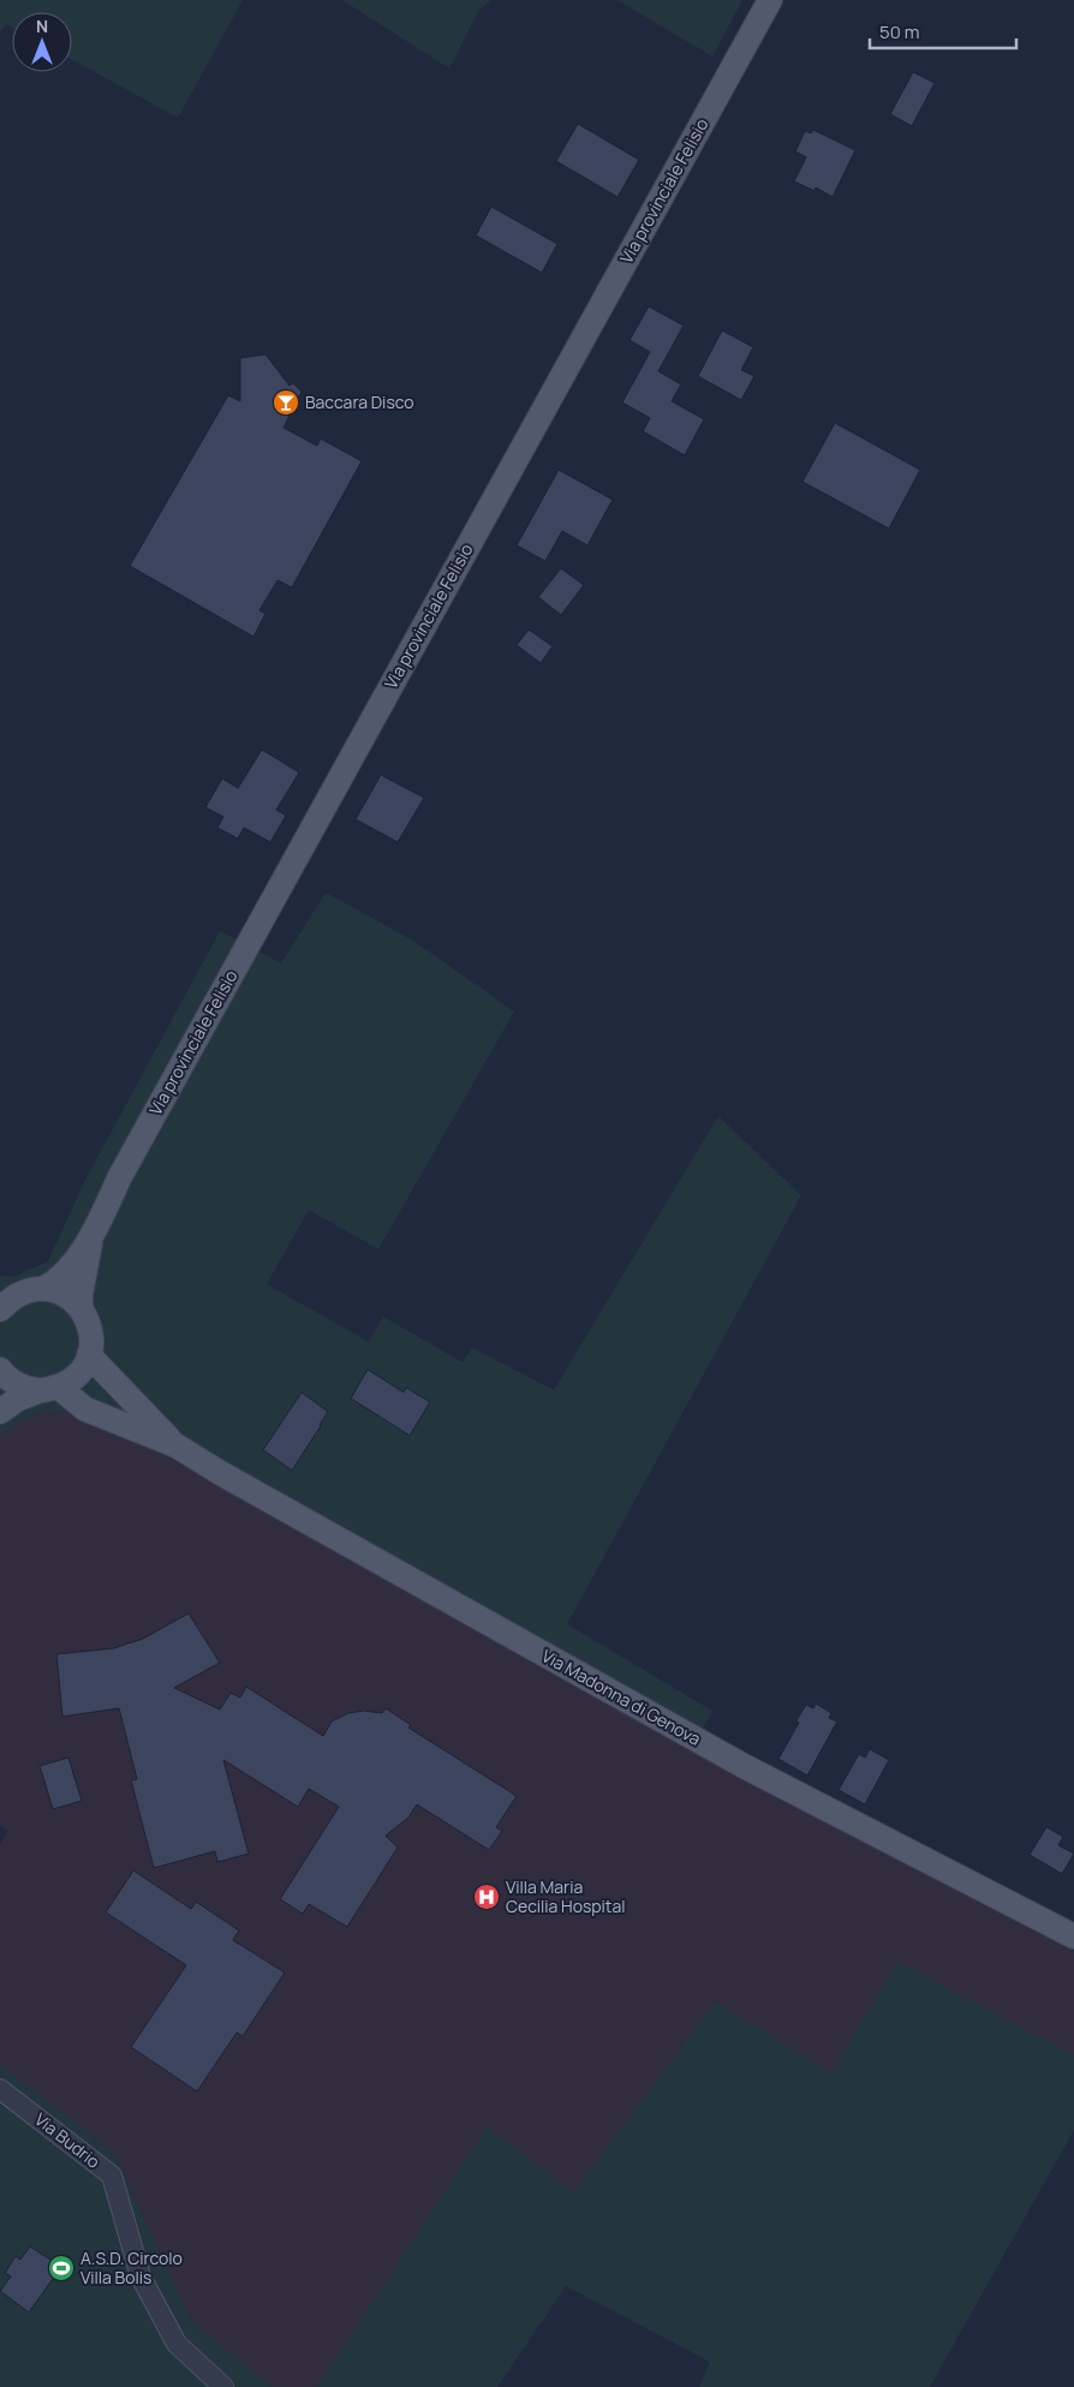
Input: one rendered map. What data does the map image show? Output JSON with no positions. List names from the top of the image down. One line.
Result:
{"streets":{"main road":["Via provinciale Felisio","Via Madonna di Genova"],"street":["Via Budrio"]},"places":{"bar":["Baccara Disco"],"hospital":["Villa Maria Cecilia Hospital"],"sports":["A.S.D. Circolo Villa Bolis"]},"scale_bar":"50 m","north":"top"}
